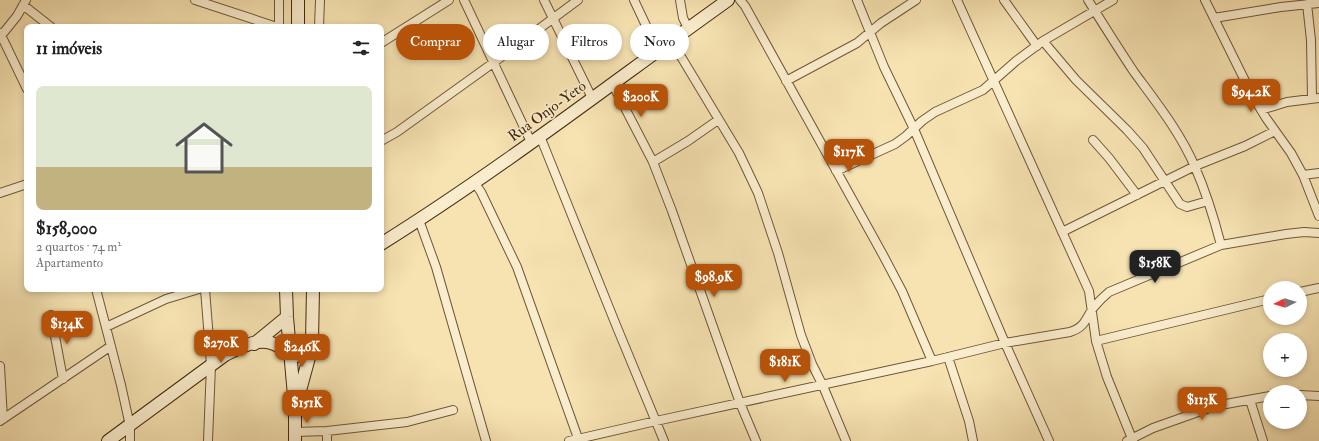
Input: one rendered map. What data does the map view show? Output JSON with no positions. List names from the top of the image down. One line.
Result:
{"streets":{"main road":["Rua Onjo-Yeto"]},"north":"left","page":{"chip":["Comprar","Alugar","Filtros","Novo"],"heading":"11 imóveis","list":[{"name":"$158,000","note":"2 quartos · 74 m² · Apartamento"}],"price":["$94.2K","$200K","$117K","$158K","$98.9K","$134K","$270K","$246K","$181K","$113K","$151K"],"map_buttons":["+","−"]}}
